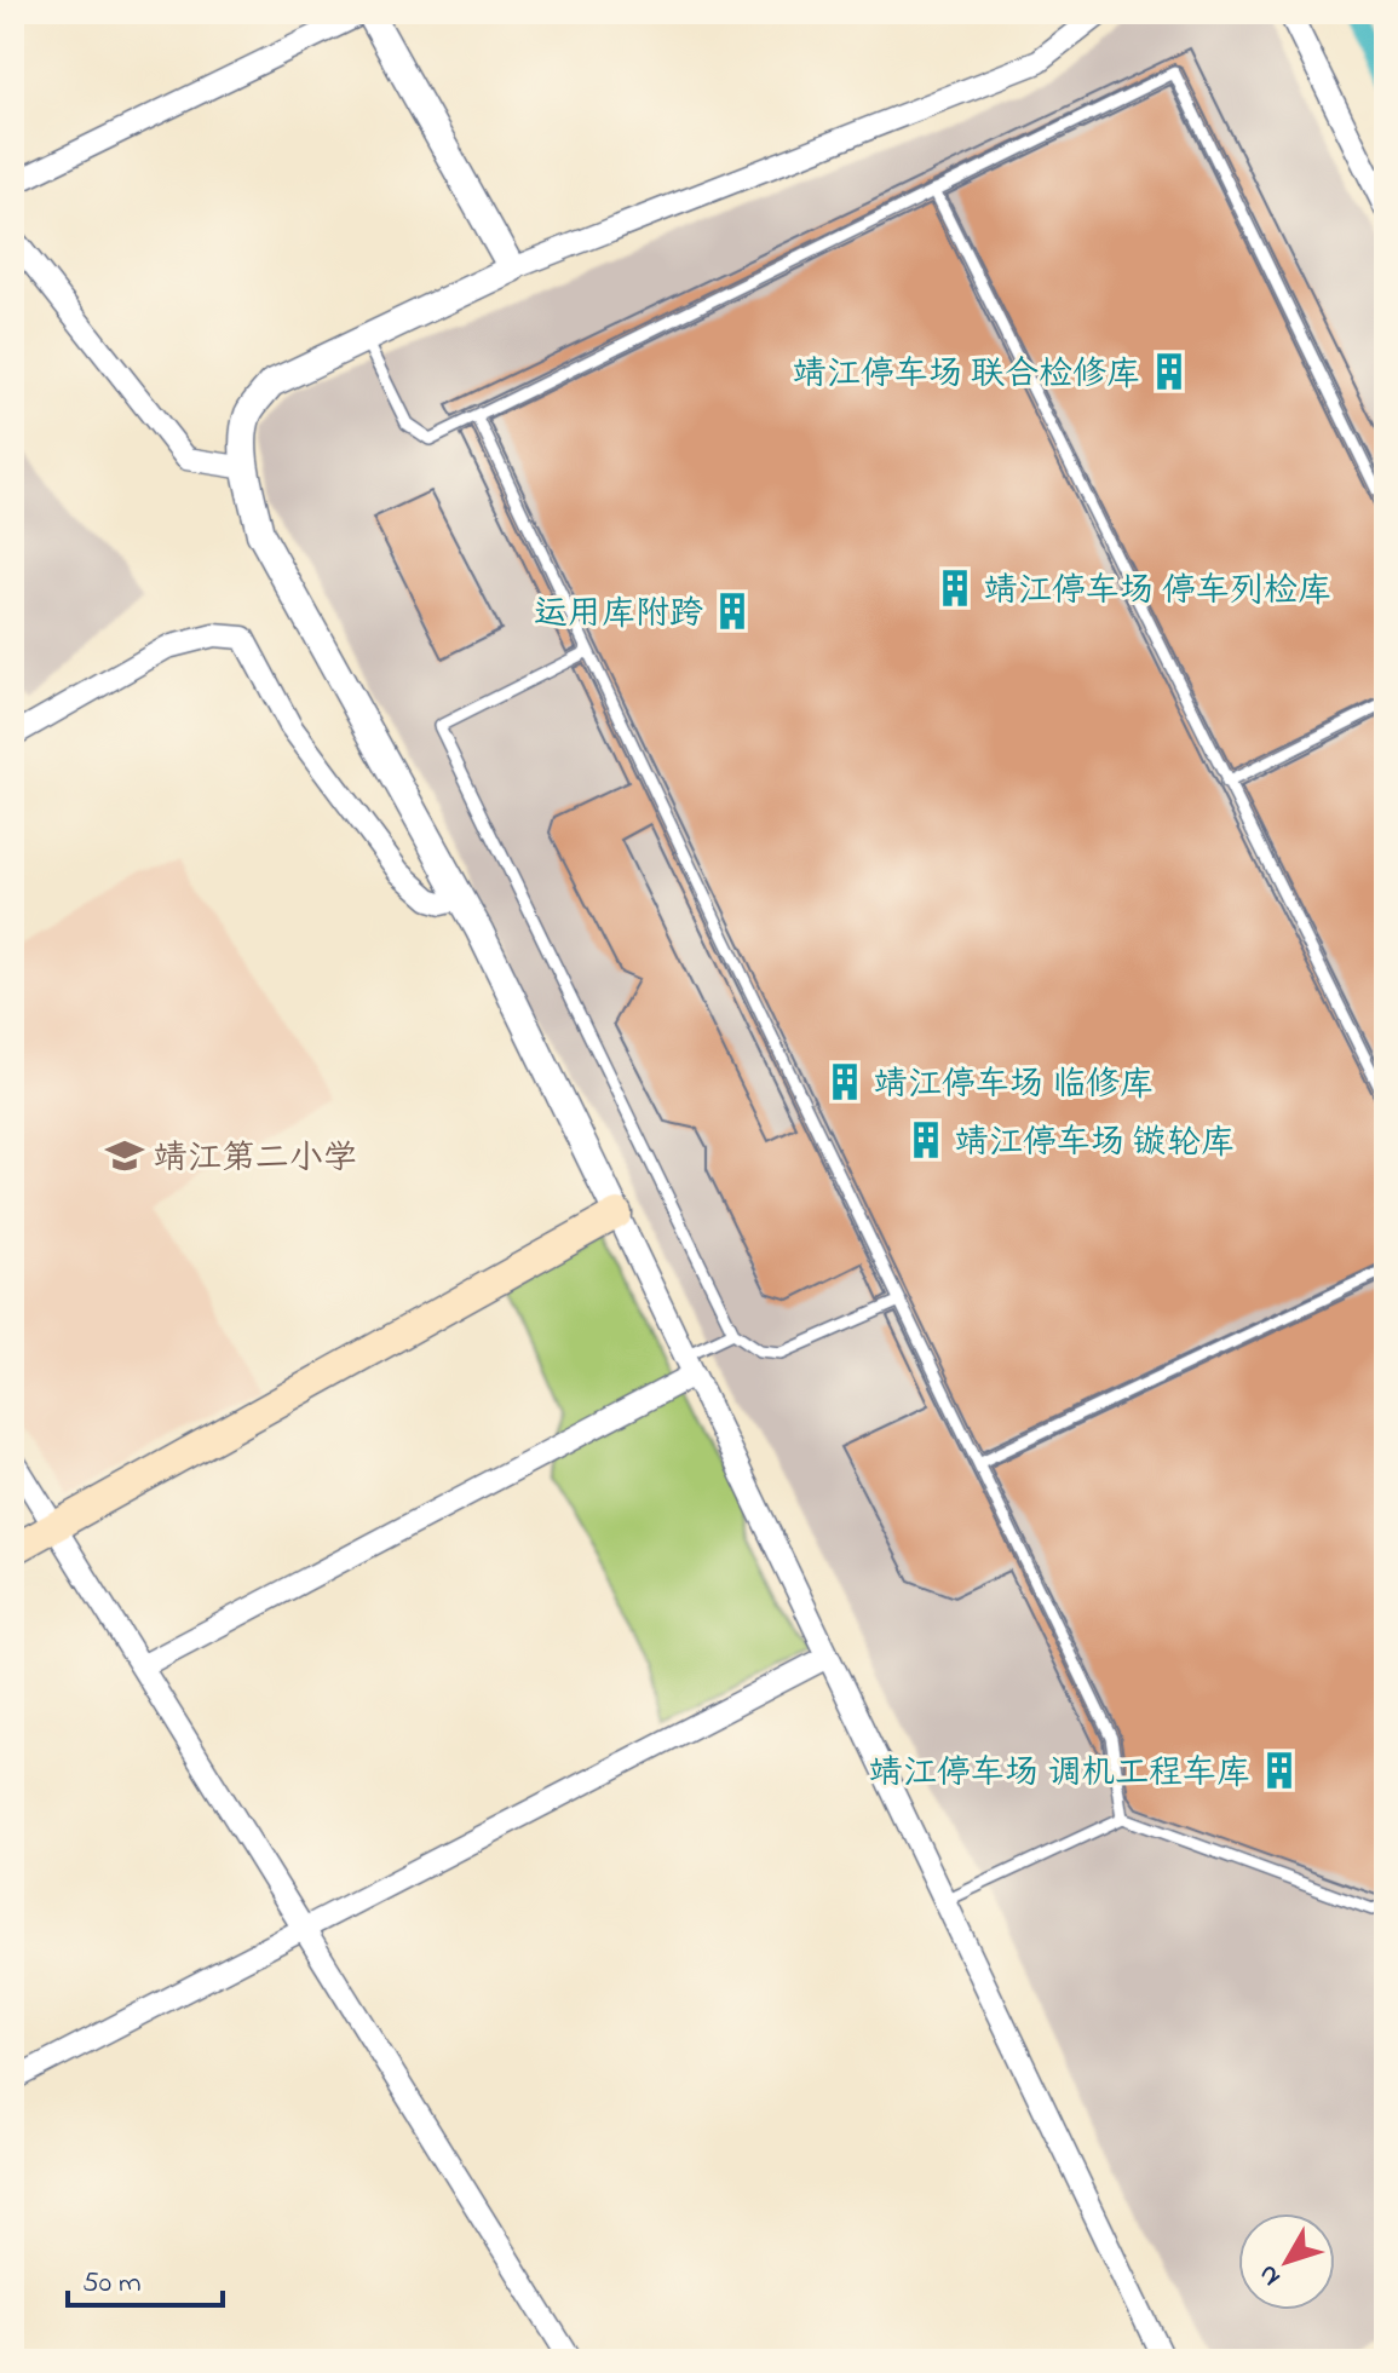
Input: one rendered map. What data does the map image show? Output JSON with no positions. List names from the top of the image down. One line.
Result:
{"places":{"building":["靖江停车场 联合检修库","靖江停车场 停车列检库","运用库附跨","靖江停车场 临修库","靖江停车场 镟轮库","靖江停车场 调机工程车库"],"school or university":["靖江第二小学"]},"scale_bar":"50 m","north":"bottom left"}
